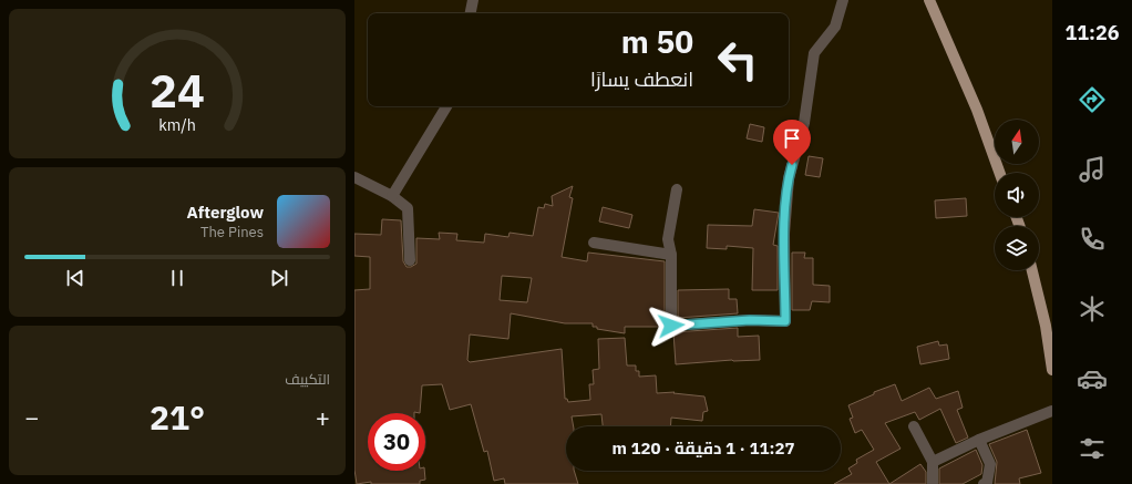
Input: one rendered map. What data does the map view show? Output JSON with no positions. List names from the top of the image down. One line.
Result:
{"north":"top","page":{"tabs":"11:26","turn":["50 m","انعطف يسارًا"],"song":["Afterglow","The Pines"],"tile":"التكييف","heat":["−","21°","+"],"limit":"30","trip":"11:27 · 1 دقيقة · 120 m","gauge":["24","km/h"]}}
